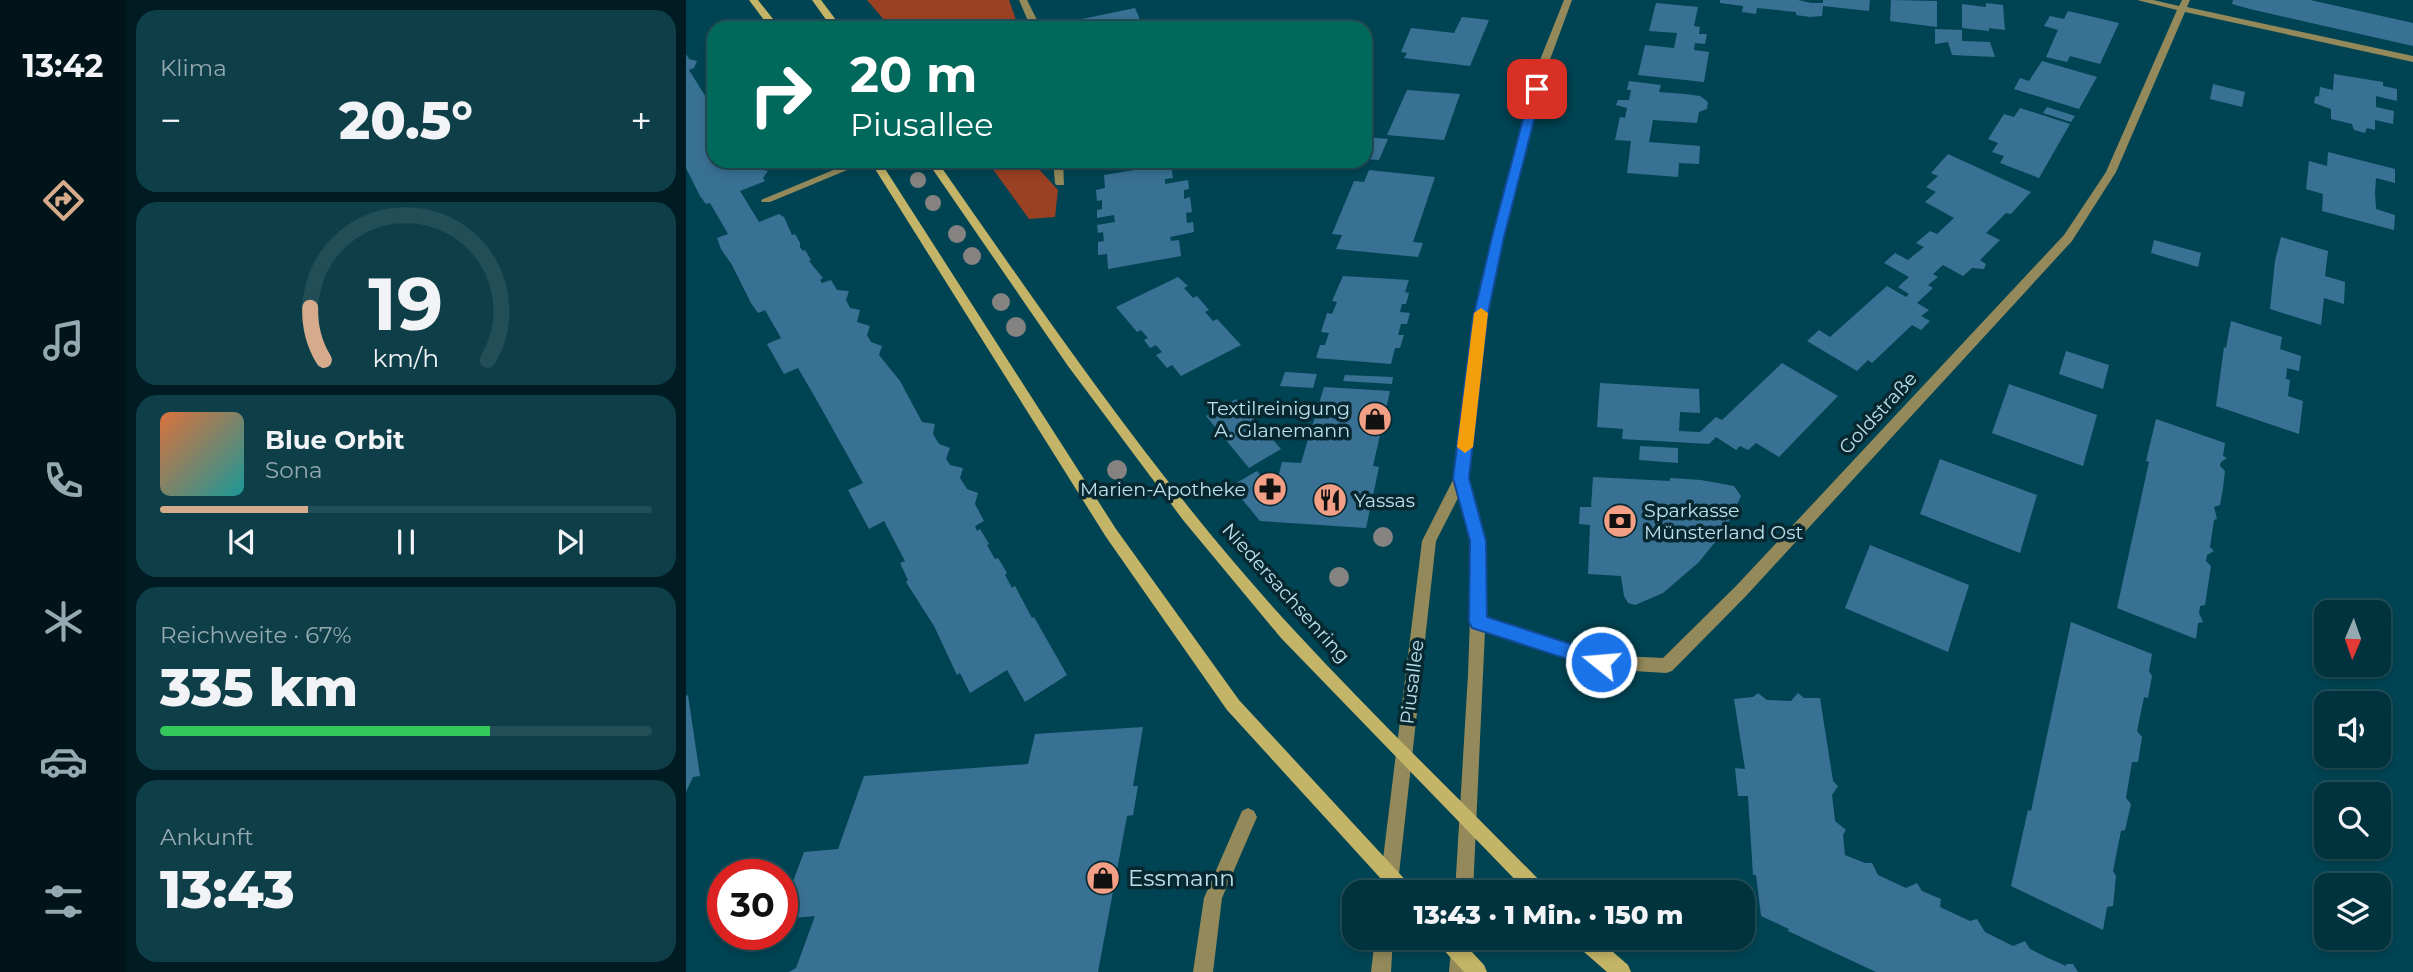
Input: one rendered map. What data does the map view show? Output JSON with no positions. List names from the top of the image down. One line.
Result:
{"streets":{"main road":["Niedersachsenring"],"street":["Goldstraße","Piusallee"]},"crossings":[["Goldstraße","Piusallee"],["Niedersachsenring","Piusallee"]],"places":{"shop":["Textilreinigung A. Glanemann","Essmann"],"pharmacy":["Marien-Apotheke"],"restaurant":["Yassas"],"bank":["Sparkasse Münsterland Ost"]},"north":"bottom","page":{"tabs":"13:42","tile":["Klima",["Reichweite · 67%","335 km"],["Ankunft","13:43"]],"turn":["20 m","Piusallee"],"heat":["−","20.5°","+"],"song":["Blue Orbit","Sona"],"limit":"30","trip":"13:43 · 1 Min. · 150 m","gauge":["19","km/h"]}}
